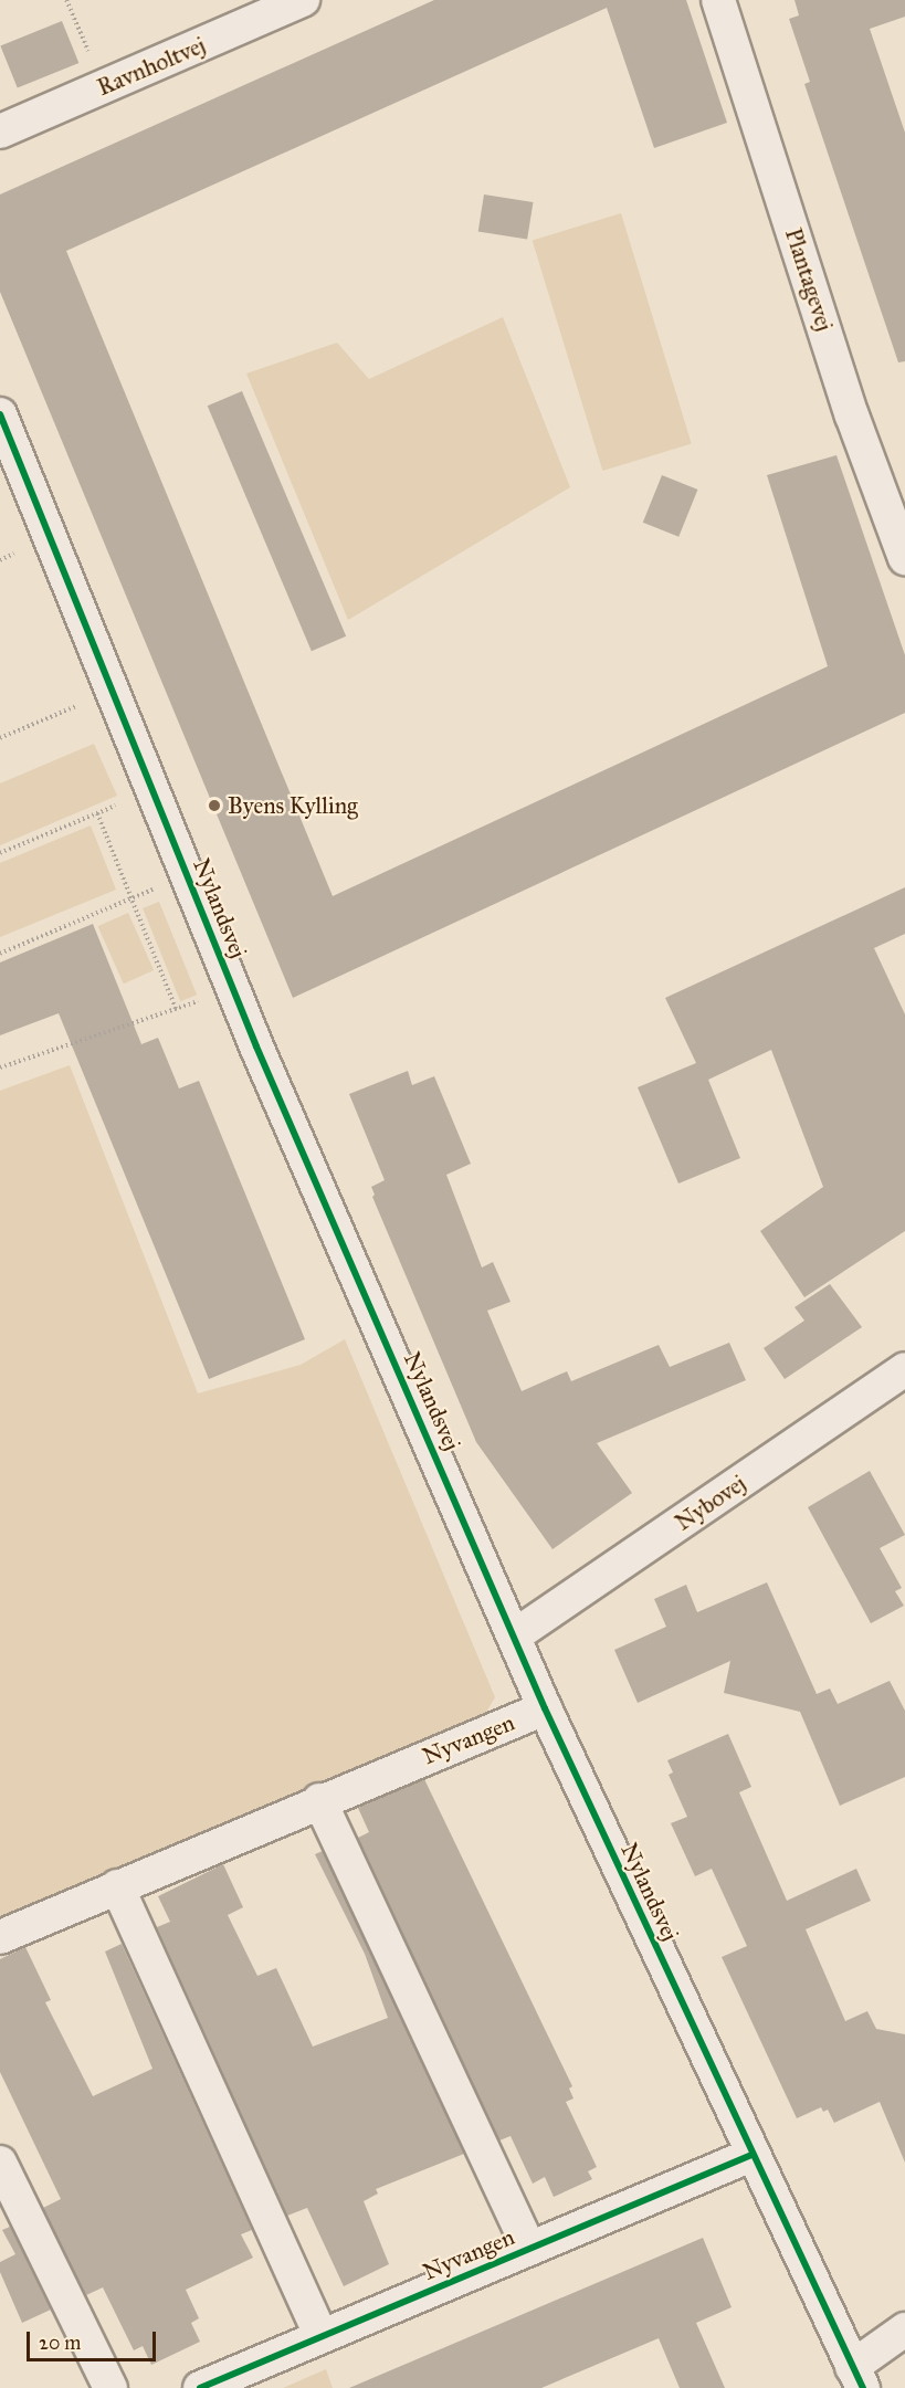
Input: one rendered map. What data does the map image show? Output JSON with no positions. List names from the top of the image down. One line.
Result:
{"streets":{"street":["Ravnholtvej","Plantagevej","Nylandsvej","Nybovej","Nyvangen"]},"crossings":[["Nylandsvej","Nybovej"],["Nylandsvej","Nyvangen"]],"places":["Byens Kylling"],"scale_bar":"20 m"}
